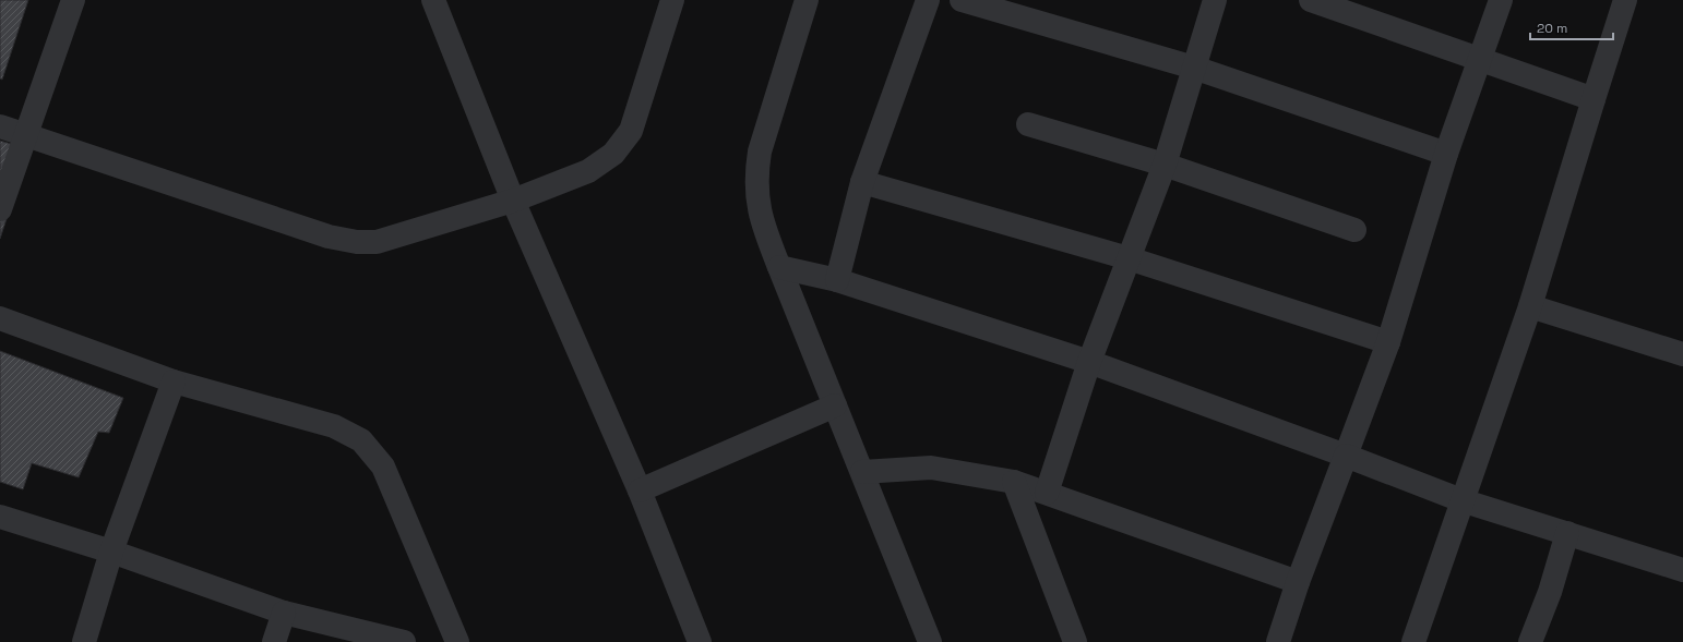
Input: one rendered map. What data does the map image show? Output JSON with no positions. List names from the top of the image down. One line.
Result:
{"scale_bar":"20 m"}
